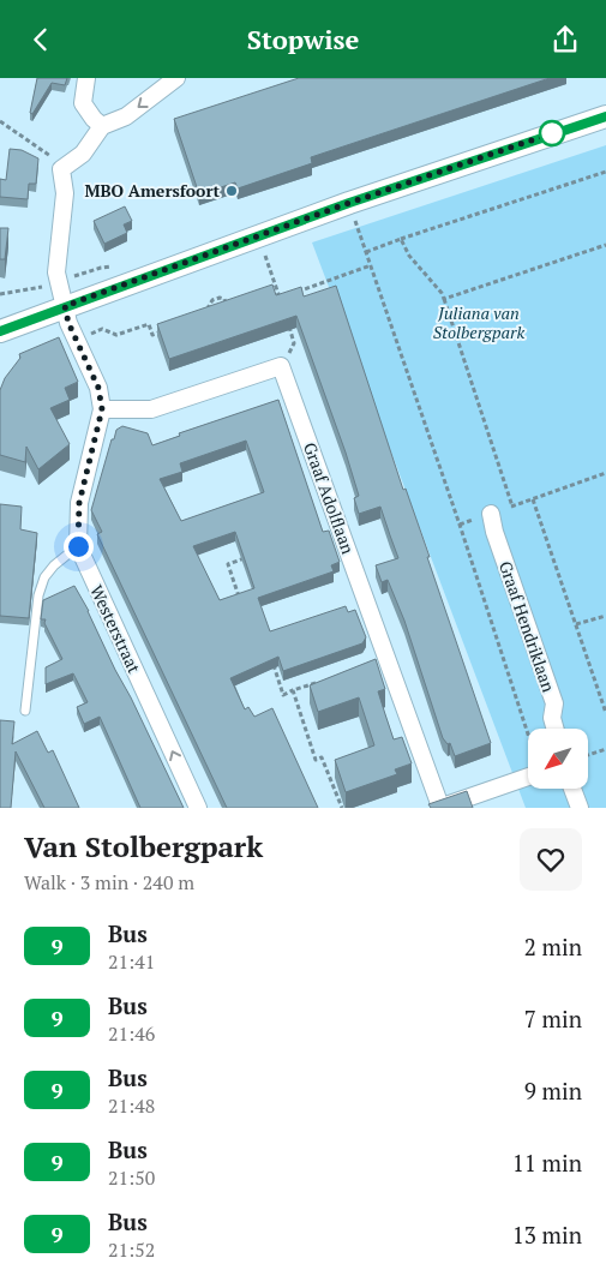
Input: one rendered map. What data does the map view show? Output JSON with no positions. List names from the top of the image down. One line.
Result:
{"streets":{"street":["Graaf Adolflaan","Graaf Hendriklaan","Westerstraat"]},"one_way":["Westerstraat"],"parks":["Juliana van Stolbergpark"],"places":["MBO Amersfoort"],"lines":["bus line 9"],"north":"bottom left","page":{"header":"Stopwise","heading":["Van Stolbergpark","Walk · 3 min · 240 m"],"list":[{"mark":"9","name":"Bus","note":"21:41","value":"2 min"},{"mark":"9","name":"Bus","note":"21:46","value":"7 min"},{"mark":"9","name":"Bus","note":"21:48","value":"9 min"},{"mark":"9","name":"Bus","note":"21:50","value":"11 min"},{"mark":"9","name":"Bus","note":"21:52","value":"13 min"}]}}
